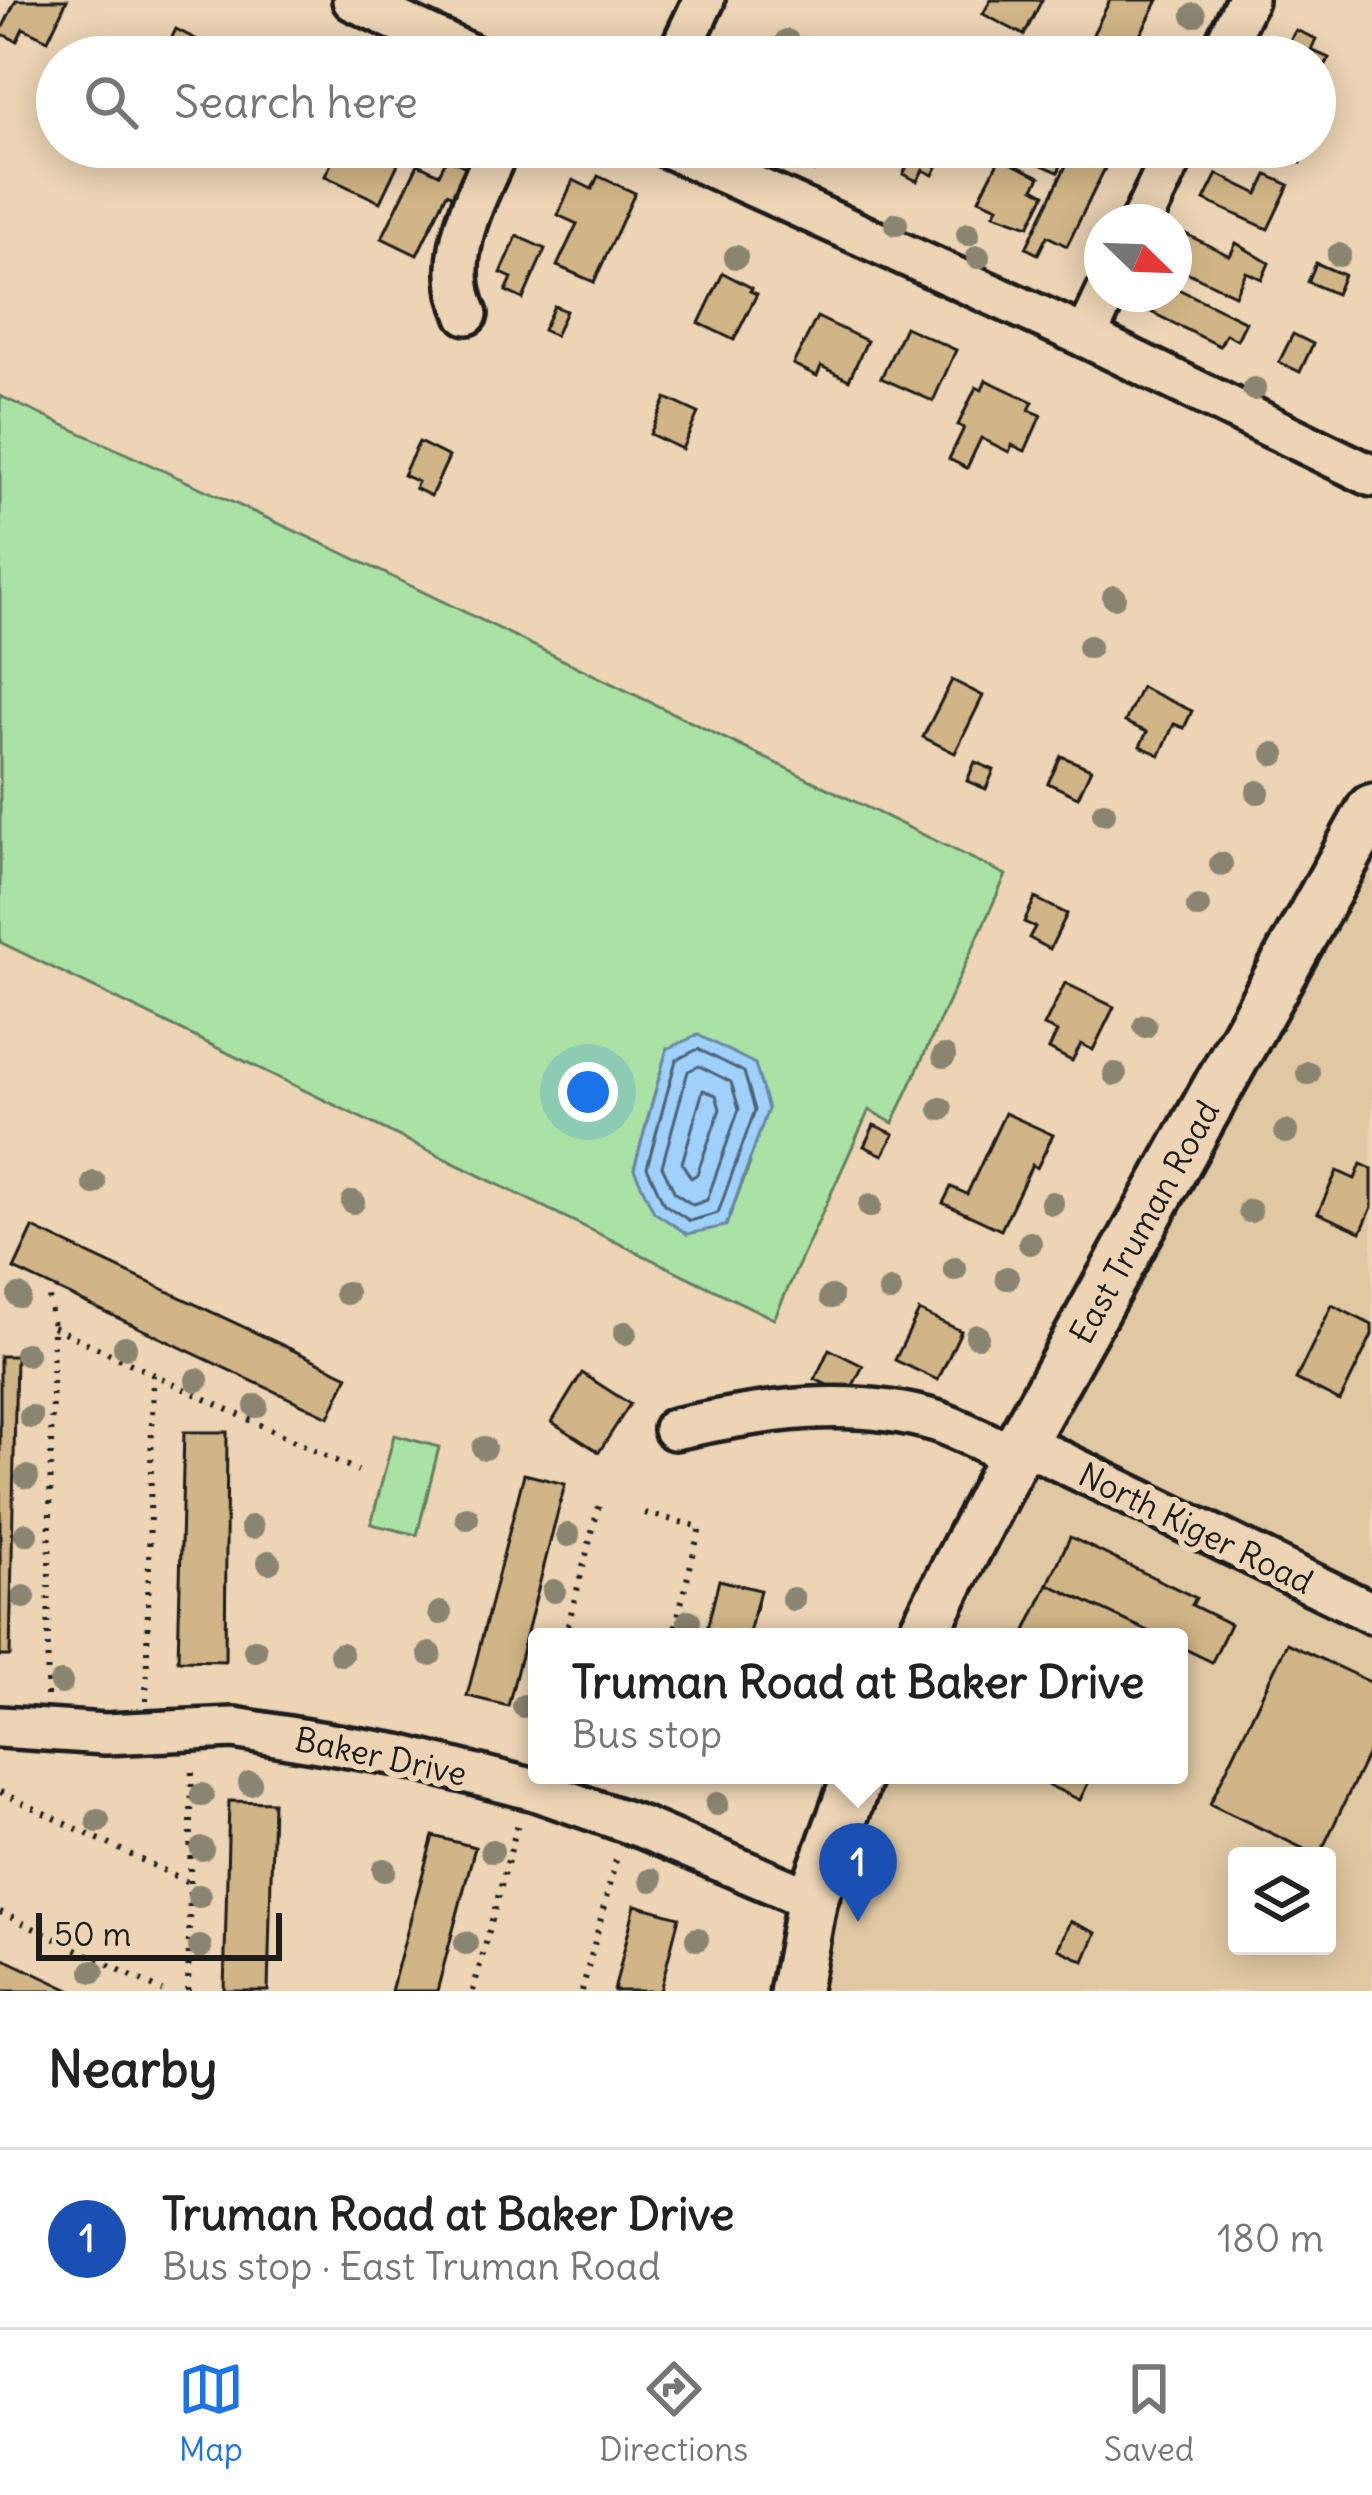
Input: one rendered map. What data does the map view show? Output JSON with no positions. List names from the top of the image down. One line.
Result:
{"streets":{"main road":["East Truman Road"],"street":["North Kiger Road","Baker Drive"]},"crossings":[["East Truman Road","North Kiger Road"]],"scale_bar":"50 m","north":"bottom right","page":{"search":"Search here","popup":["Truman Road at Baker Drive","Bus stop"],"pins":"1","scale":"50 m","heading":"Nearby","list":[{"mark":"1","name":"Truman Road at Baker Drive","note":"Bus stop · East Truman Road","value":"180 m"}],"nav":["Map","Directions","Saved"]}}
